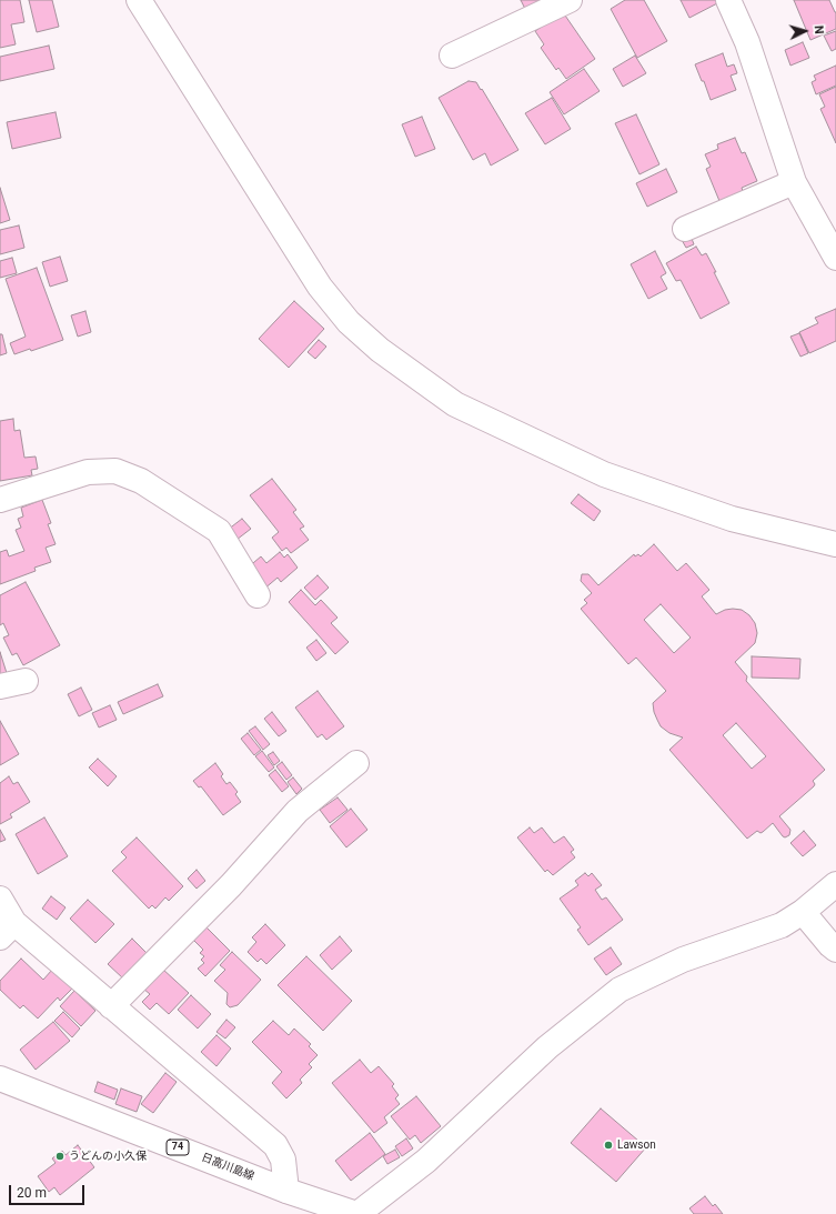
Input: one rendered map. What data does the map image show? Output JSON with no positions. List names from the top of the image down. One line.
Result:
{"streets":{"street":["74","日高川島線"]},"places":["Lawson","うどんの小久保"],"scale_bar":"20 m","north":"right"}
